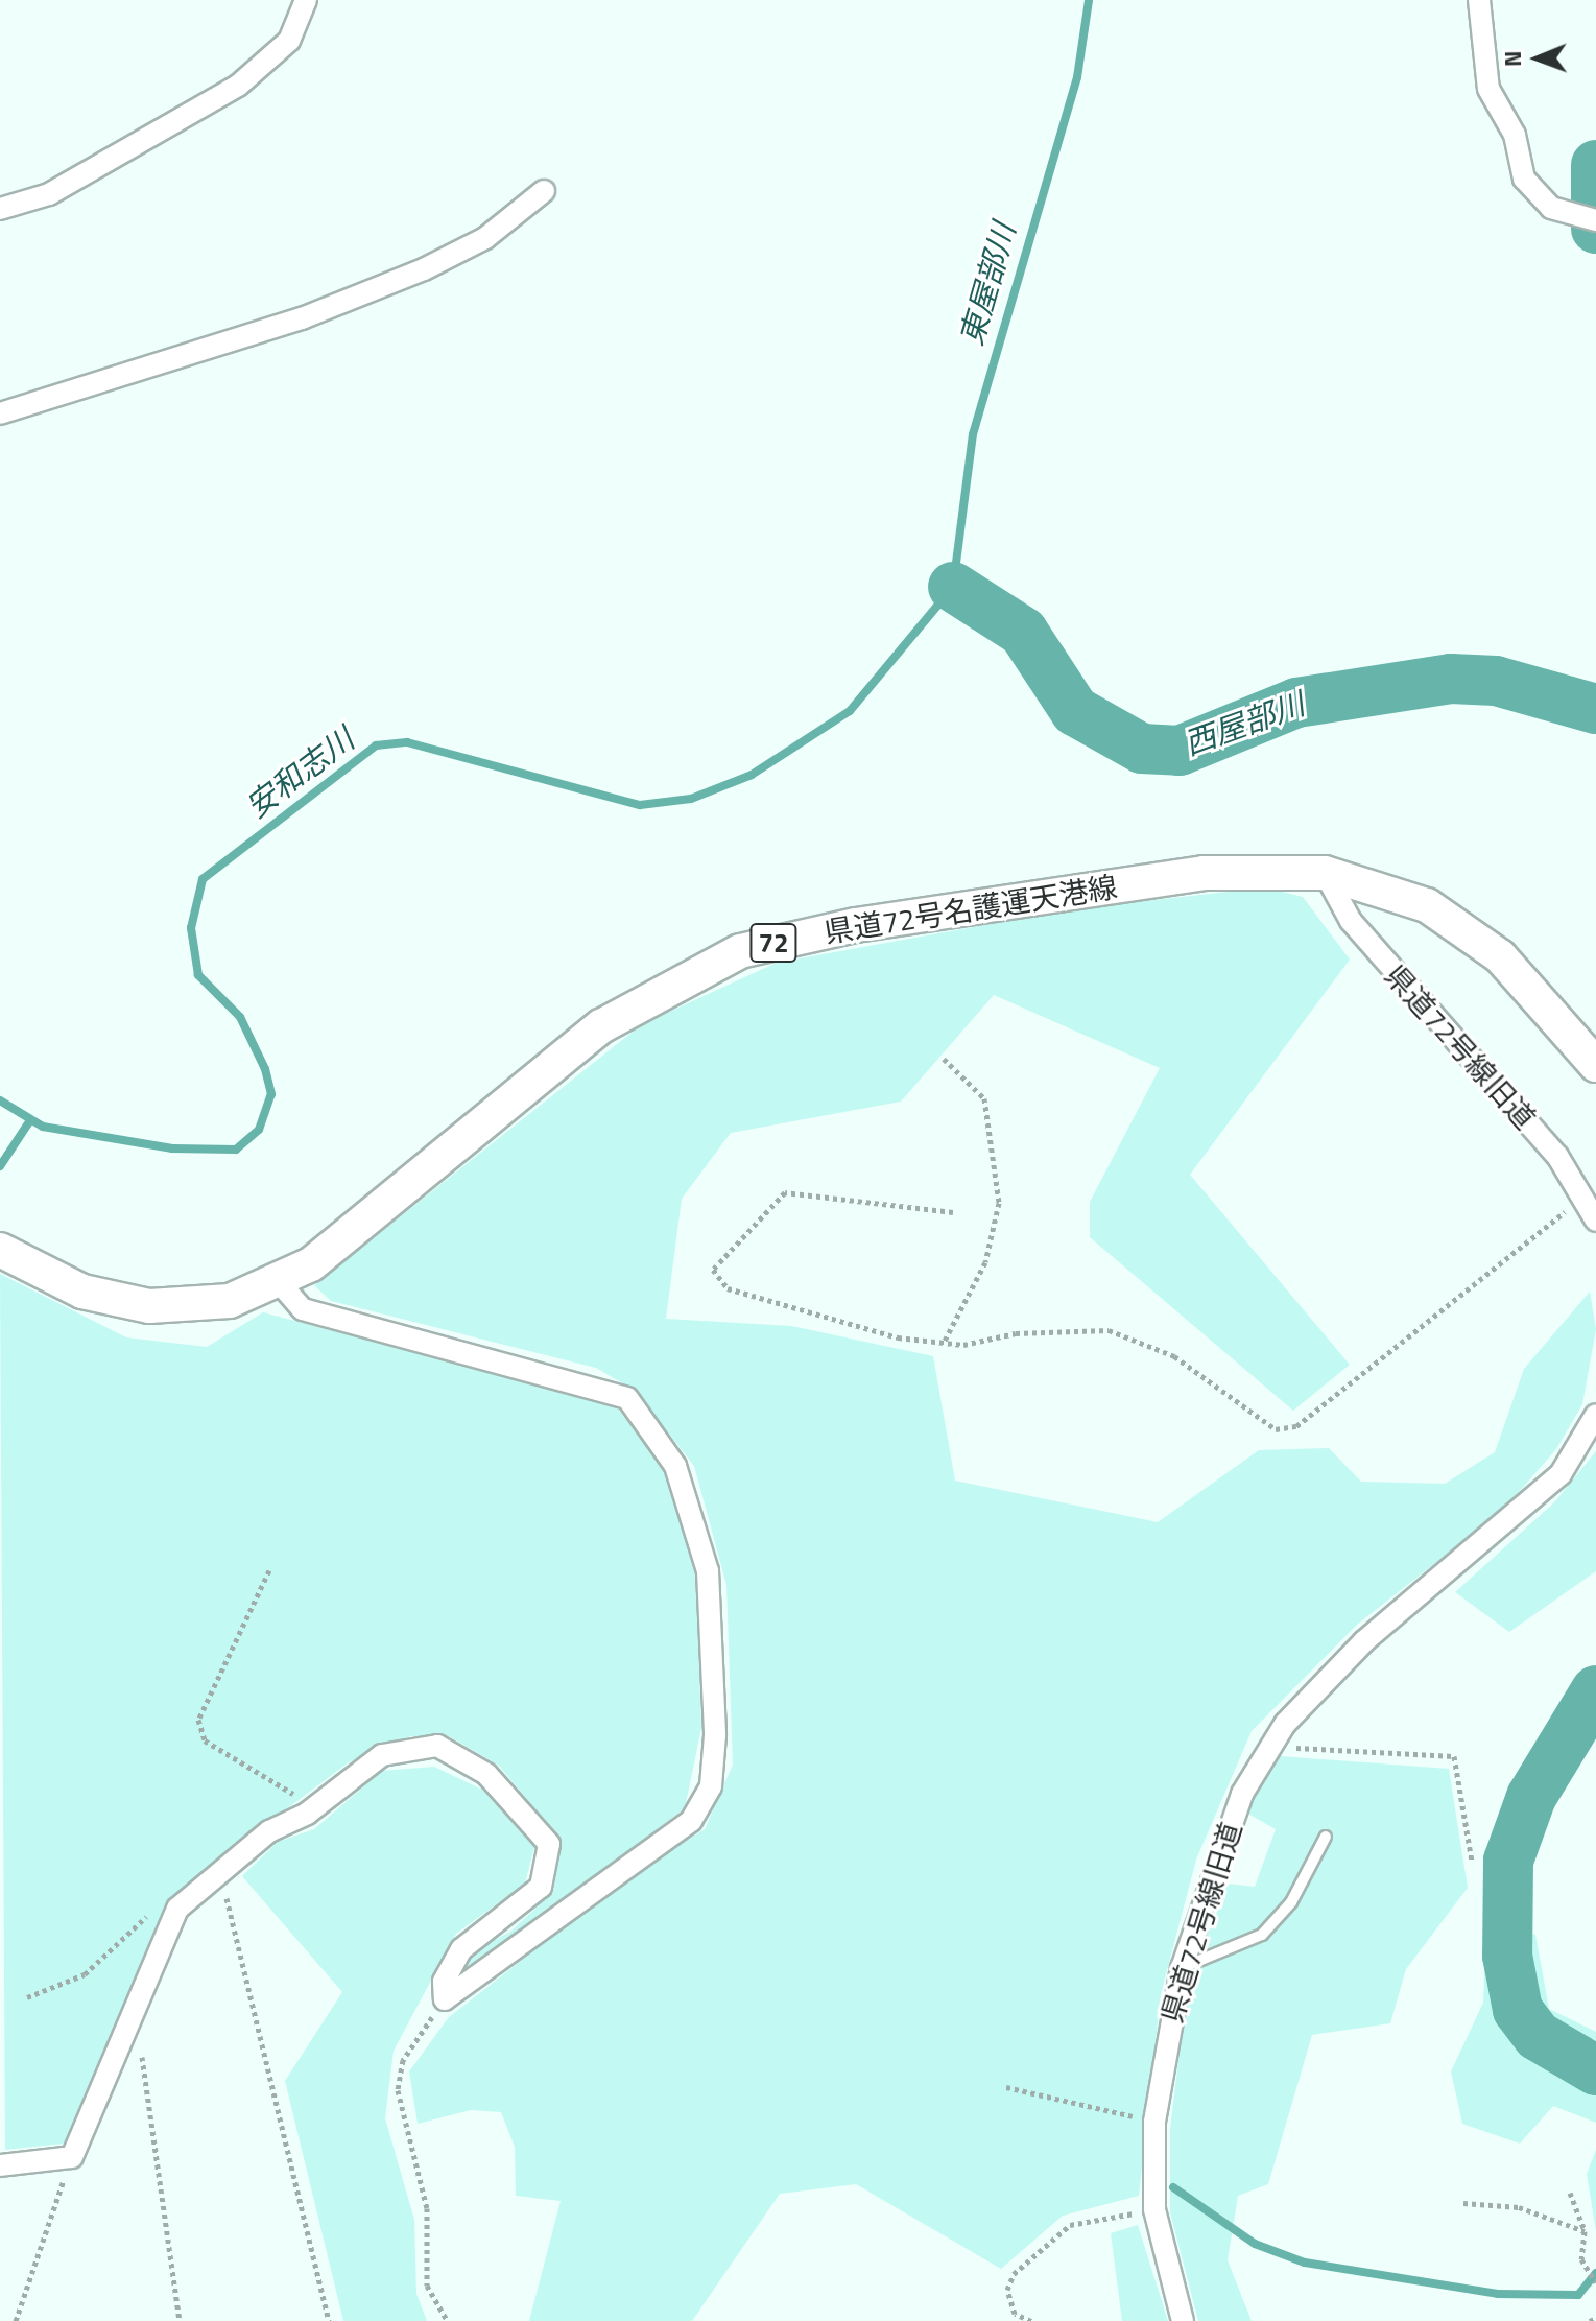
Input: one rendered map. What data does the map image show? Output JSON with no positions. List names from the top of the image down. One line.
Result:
{"streets":{"main road":["県道72号名護運天港線","72"],"street":["県道72号線旧道"]},"crossings":[["県道72号名護運天港線","県道72号線旧道"]],"water":["東屋部川","西屋部川","安和志川"],"north":"left"}
